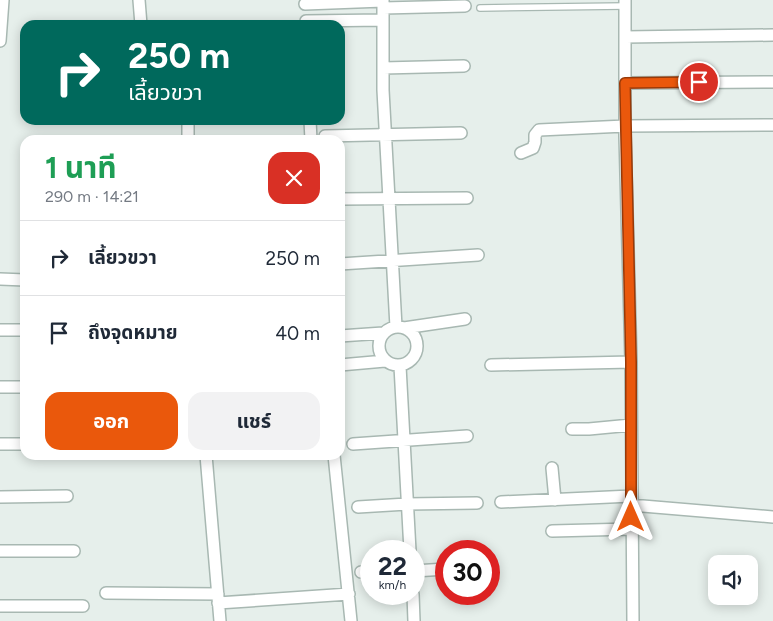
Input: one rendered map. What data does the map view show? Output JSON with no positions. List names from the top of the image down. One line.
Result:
{"page":{"turn":["250 m","เลี้ยวขวา"],"heading":["1 นาที","290 m · 14:21"],"list":[{"name":"เลี้ยวขวา","value":"250 m"},{"name":"ถึงจุดหมาย","value":"40 m"}],"buttons":["ออก","แชร์"],"speed":"22 km/h","limit":"30"}}
